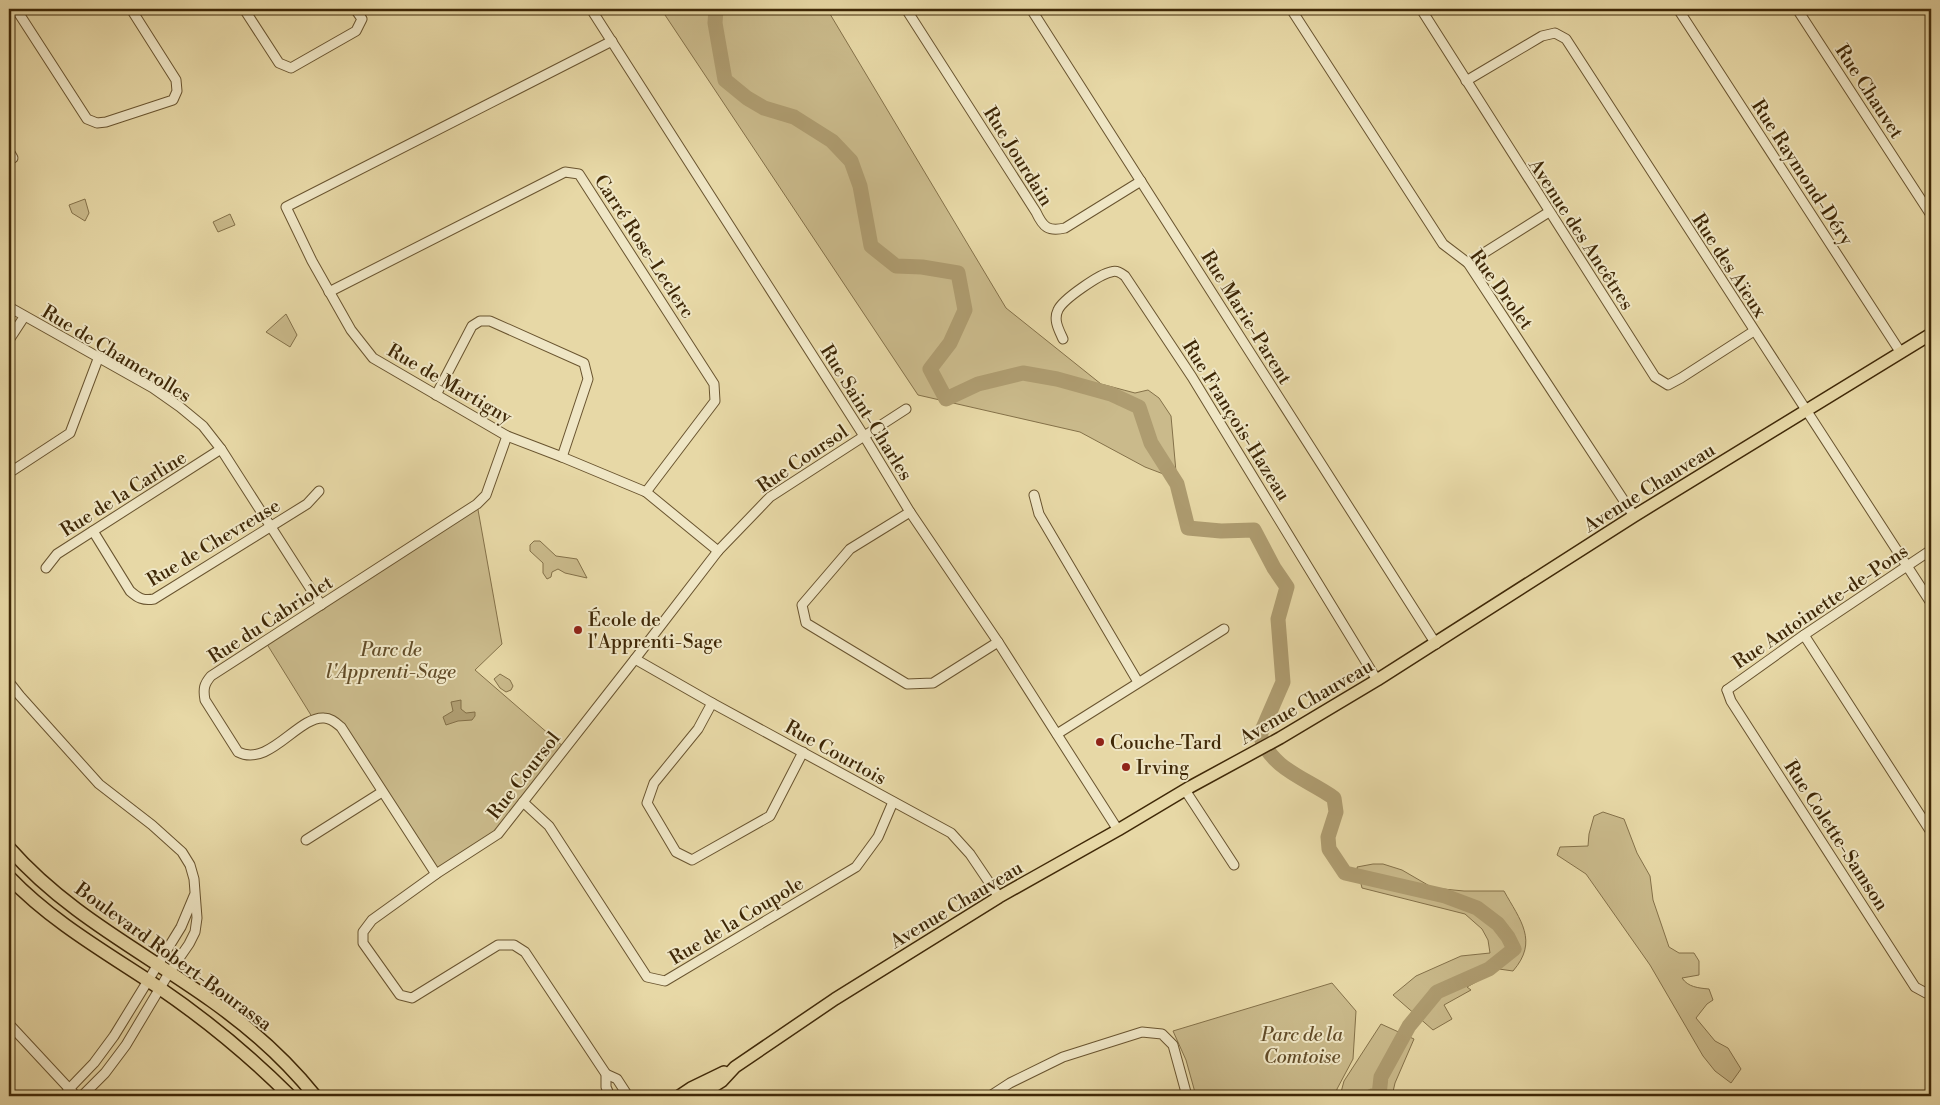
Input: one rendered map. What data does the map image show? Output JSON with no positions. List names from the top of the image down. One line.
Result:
{"streets":{"highway":["Boulevard Robert-Bourassa"],"main road":["Avenue Chauveau"],"street":["Rue Chauvet","Rue Jourdain","Rue Raymond-Déry","Avenue des Ancêtres","Carré Rose-Leclerc","Rue des Aïeux","Rue Drolet","Rue Marie-Parent","Rue de Chamerolles","Rue de Martigny","Rue Saint-Charles","Rue François-Hazeau","Rue Coursol","Rue de la Carline","Rue de Chevreuse","Rue Antoinette-de-Pons","Rue du Cabriolet","Rue Courtois","Rue Colette-Samson","Rue de la Coupole"]},"crossings":[["Rue Jourdain","Rue Marie-Parent"],["Rue Raymond-Déry","Avenue Chauveau"],["Avenue des Ancêtres","Rue des Aïeux"],["Carré Rose-Leclerc","Rue de Martigny"],["Rue des Aïeux","Avenue Chauveau"],["Rue des Aïeux","Rue Antoinette-de-Pons"],["Rue Drolet","Avenue Chauveau"],["Rue Marie-Parent","Avenue Chauveau"],["Rue de Chamerolles","Rue de la Carline"],["Rue de Chamerolles","Rue de Chevreuse"],["Rue de Chamerolles","Rue du Cabriolet"],["Rue de Martigny","Rue Saint-Charles"],["Rue de Martigny","Rue Coursol"],["Rue de Martigny","Rue du Cabriolet"],["Rue Saint-Charles","Rue Coursol"],["Rue Saint-Charles","Avenue Chauveau"],["Rue François-Hazeau","Avenue Chauveau"],["Rue Coursol","Rue du Cabriolet"],["Rue Coursol","Rue Courtois"],["Rue Coursol","Rue de la Coupole"],["Avenue Chauveau","Rue Courtois"],["Rue de la Carline","Rue de Chevreuse"],["Rue Antoinette-de-Pons","Rue Colette-Samson"],["Rue Courtois","Rue de la Coupole"]],"parks":["Parc de l'Apprenti-Sage","Parc de la Comtoise"],"places":["École de l'Apprenti-Sage","Couche-Tard","Irving"]}
